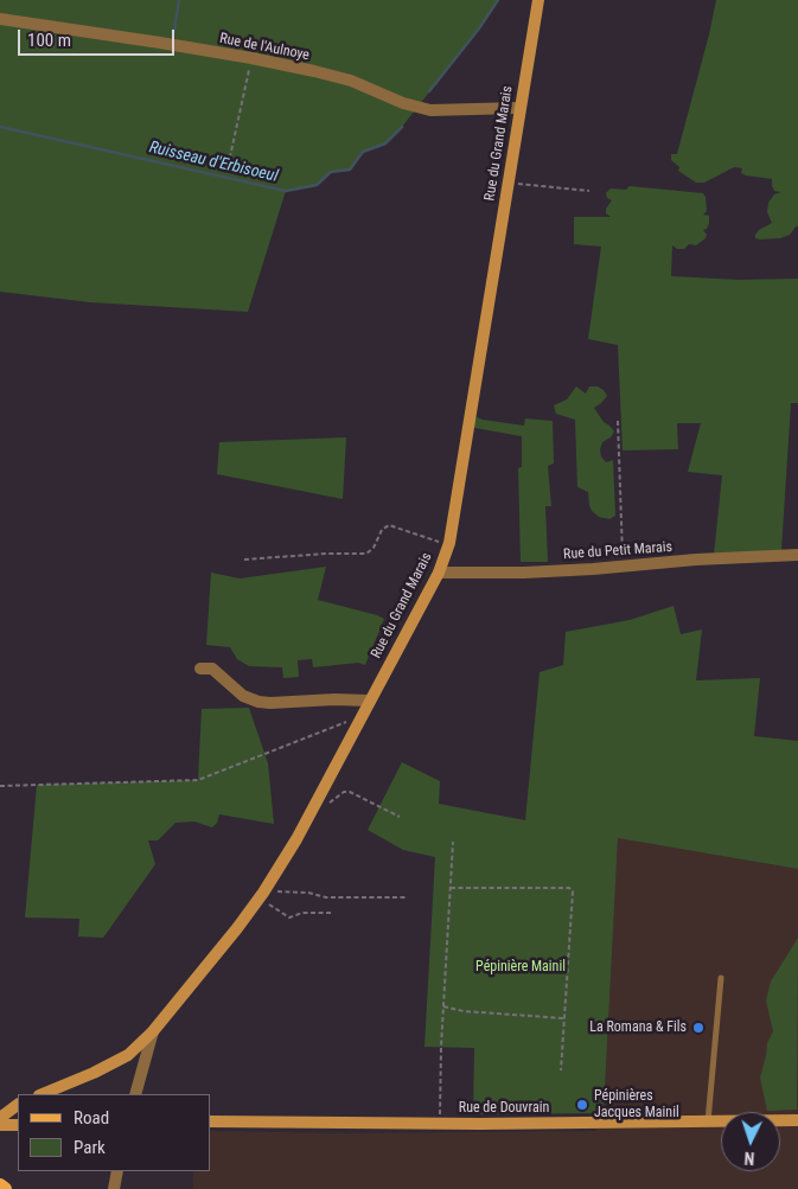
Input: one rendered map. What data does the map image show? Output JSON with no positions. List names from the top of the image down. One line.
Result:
{"streets":{"street":["Rue de l'Aulnoye","Rue du Grand Marais","Rue du Petit Marais","Rue de Douvrain"]},"crossings":[["Rue de l'Aulnoye","Rue du Grand Marais"],["Rue du Grand Marais","Rue du Petit Marais"]],"water":["Ruisseau d'Erbisoeul"],"parks":["Pépinière Mainil"],"places":["La Romana & Fils","Pépinières Jacques Mainil"],"legend":["Road","Park"],"scale_bar":"100 m","north":"bottom"}
